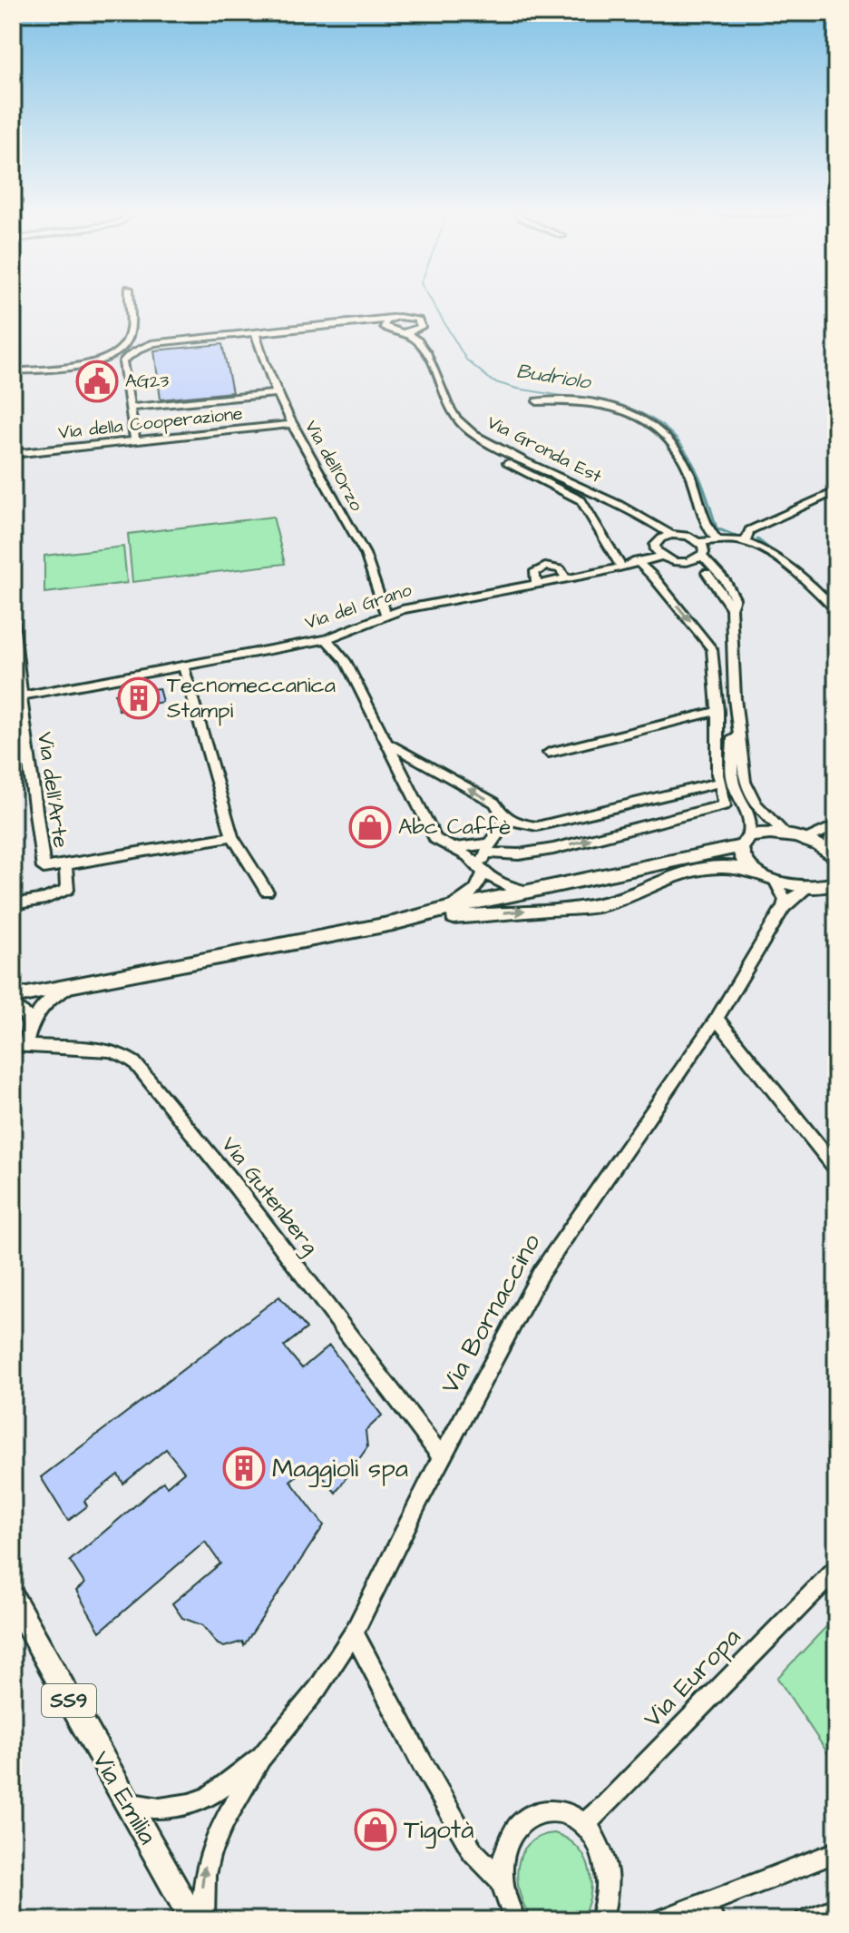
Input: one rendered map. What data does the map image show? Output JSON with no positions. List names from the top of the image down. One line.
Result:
{"streets":{"main road":["SS9","Via Emilia"],"street":["Via della Cooperazione","Via Gronda Est","Via dell'Orzo","Via del Grano","Via dell'Arte","Via Gutenberg","Via Bornaccino","Via Europa"]},"crossings":[["Via della Cooperazione","Via dell'Orzo"],["Via Gronda Est","Via del Grano"],["Via dell'Orzo","Via del Grano"],["Via del Grano","Via dell'Arte"],["Via Gutenberg","Via Bornaccino"],["Via Bornaccino","Via Emilia"]],"water":["Budriolo"],"places":{"public building":["AG23"],"building":["Tecnomeccanica Stampi","Maggioli spa"],"shop":["Abc Caffè","Tigotà"]}}
